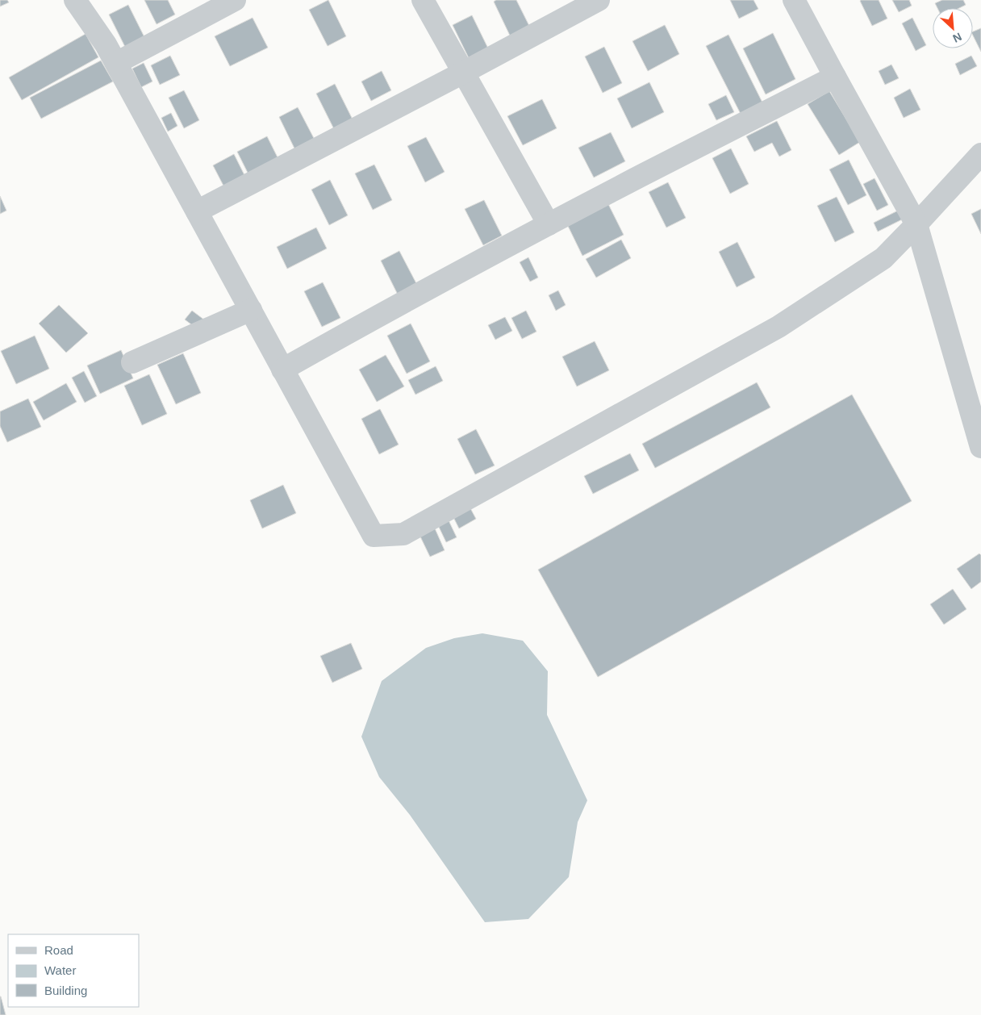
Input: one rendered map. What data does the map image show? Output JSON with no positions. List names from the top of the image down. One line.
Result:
{"legend":["Road","Water","Building"],"north":"bottom right"}
